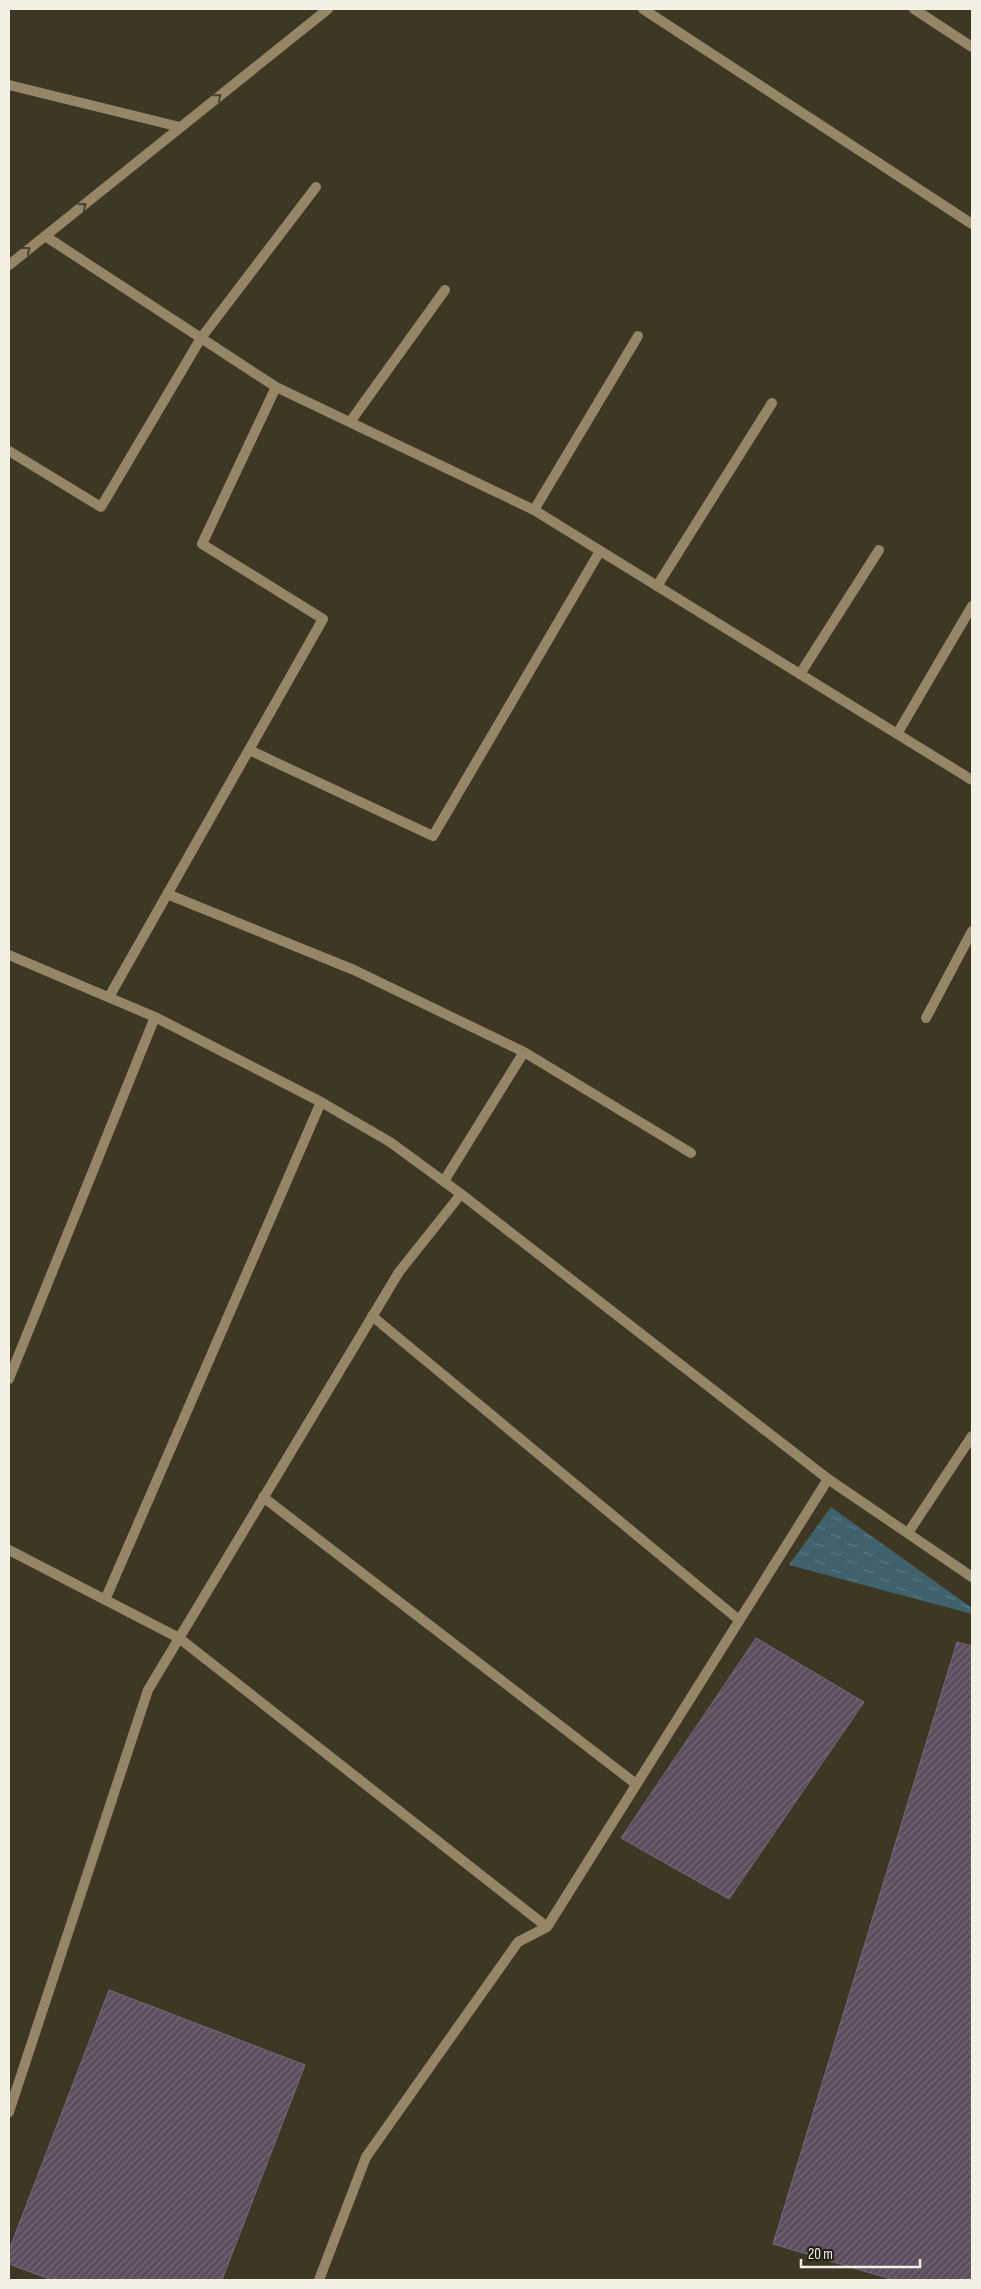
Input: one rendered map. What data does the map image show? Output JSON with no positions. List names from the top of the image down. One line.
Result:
{"scale_bar":"20 m"}
